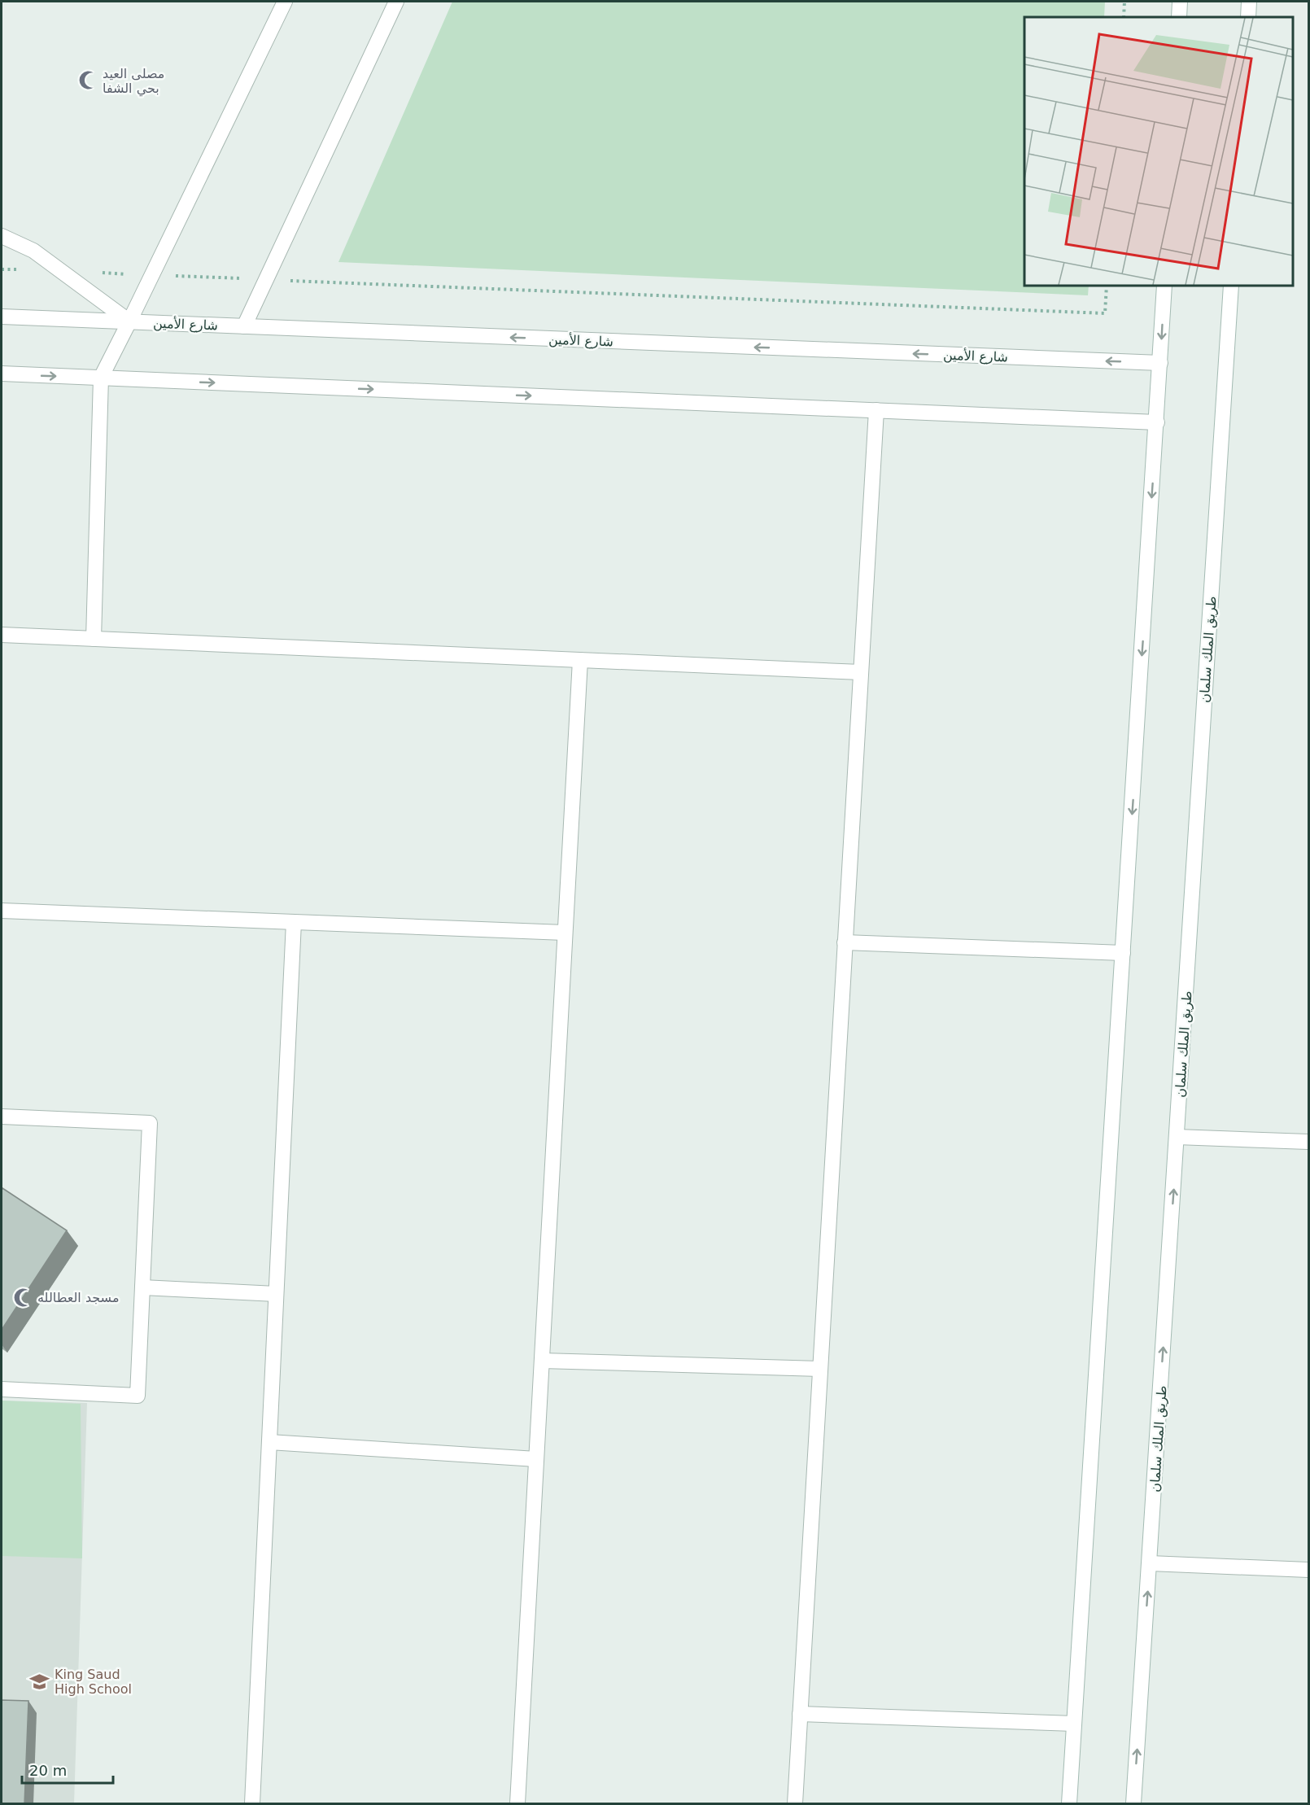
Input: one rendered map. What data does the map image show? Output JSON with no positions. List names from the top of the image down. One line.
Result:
{"streets":{"street":["شارع الأمين","طريق الملك سلمان"]},"places":{"mosque":["مصلى العيد بحي الشفا","مسجد العطالله"],"school or university":["King Saud High School"]},"scale_bar":"20 m"}
